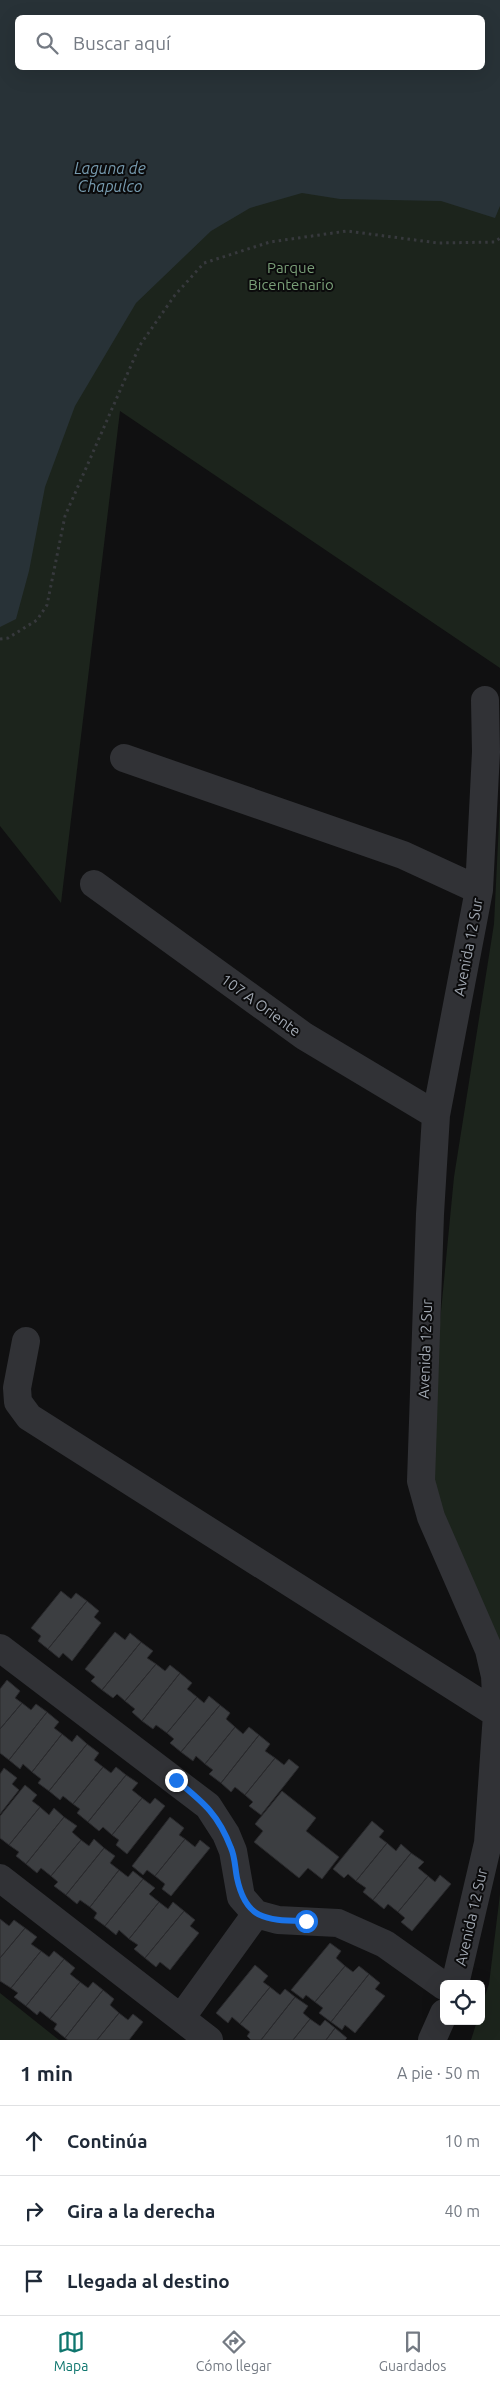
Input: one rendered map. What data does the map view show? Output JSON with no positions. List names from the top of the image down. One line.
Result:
{"streets":{"street":["Avenida 12 Sur","107 A Oriente"]},"crossings":[["Avenida 12 Sur","107 A Oriente"]],"water":["Laguna de Chapulco"],"parks":["Parque Bicentenario"],"page":{"search":"Buscar aquí","heading":["1 min","A pie · 50 m"],"list":[["Continúa","10 m"],["Gira a la derecha","40 m"],"Llegada al destino"],"nav":["Mapa","Cómo llegar","Guardados"]}}
